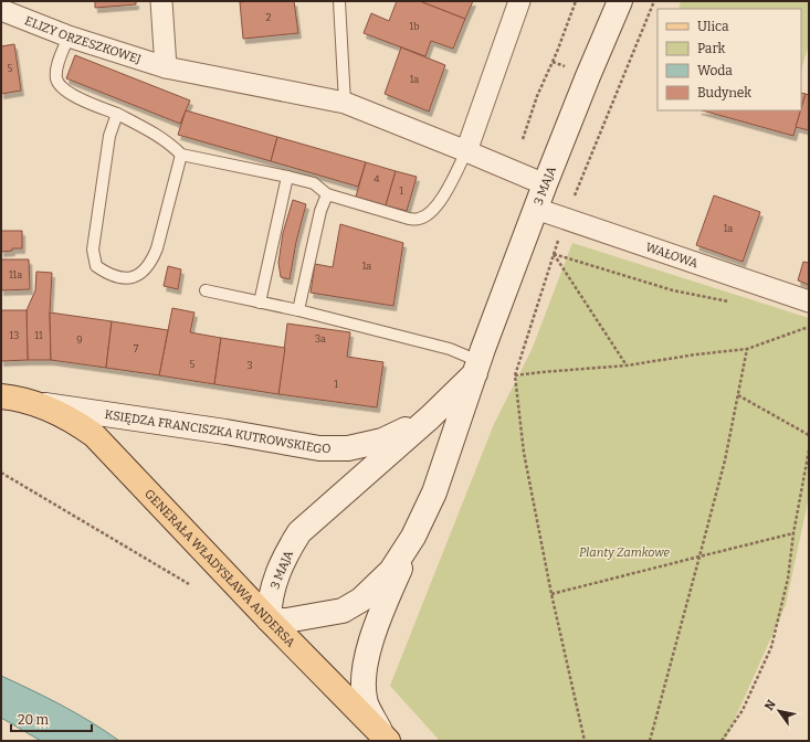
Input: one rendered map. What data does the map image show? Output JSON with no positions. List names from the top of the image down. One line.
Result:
{"streets":{"main road":["3 MAJA","KSIĘDZA FRANCISZKA KUTROWSKIEGO","GENERAŁA WŁADYSŁAWA ANDERSA"],"street":["ELIZY ORZESZKOWEJ","WAŁOWA"]},"crossings":[["ELIZY ORZESZKOWEJ","3 MAJA"],["3 MAJA","WAŁOWA"],["3 MAJA","KSIĘDZA FRANCISZKA KUTROWSKIEGO"],["3 MAJA","GENERAŁA WŁADYSŁAWA ANDERSA"],["KSIĘDZA FRANCISZKA KUTROWSKIEGO","GENERAŁA WŁADYSŁAWA ANDERSA"]],"parks":["Planty Zamkowe"],"house_numbers":["2","1b","5","1a","4","1","1a","1a","11a","13","11","3a","9","7","5","3","1"],"legend":["Ulica","Park","Woda","Budynek"],"scale_bar":"20 m","north":"top left"}
